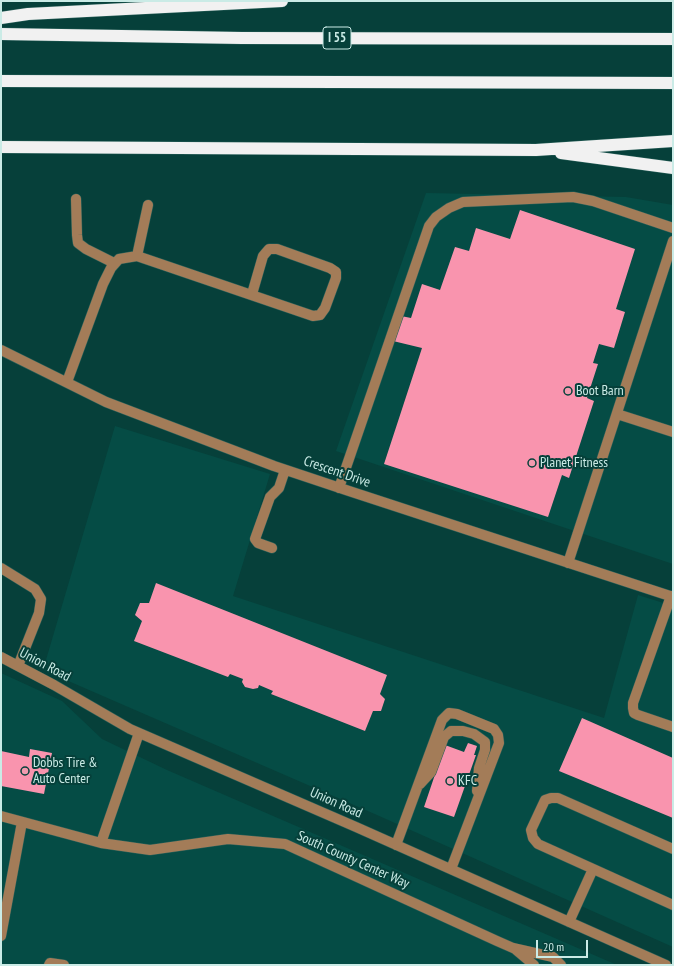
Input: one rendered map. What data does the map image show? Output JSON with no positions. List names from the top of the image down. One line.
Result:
{"streets":{"highway":["I 55"],"street":["Crescent Drive","Union Road","South County Center Way"]},"places":["Boot Barn","Planet Fitness","Dobbs Tire & Auto Center","KFC"],"scale_bar":"20 m"}
